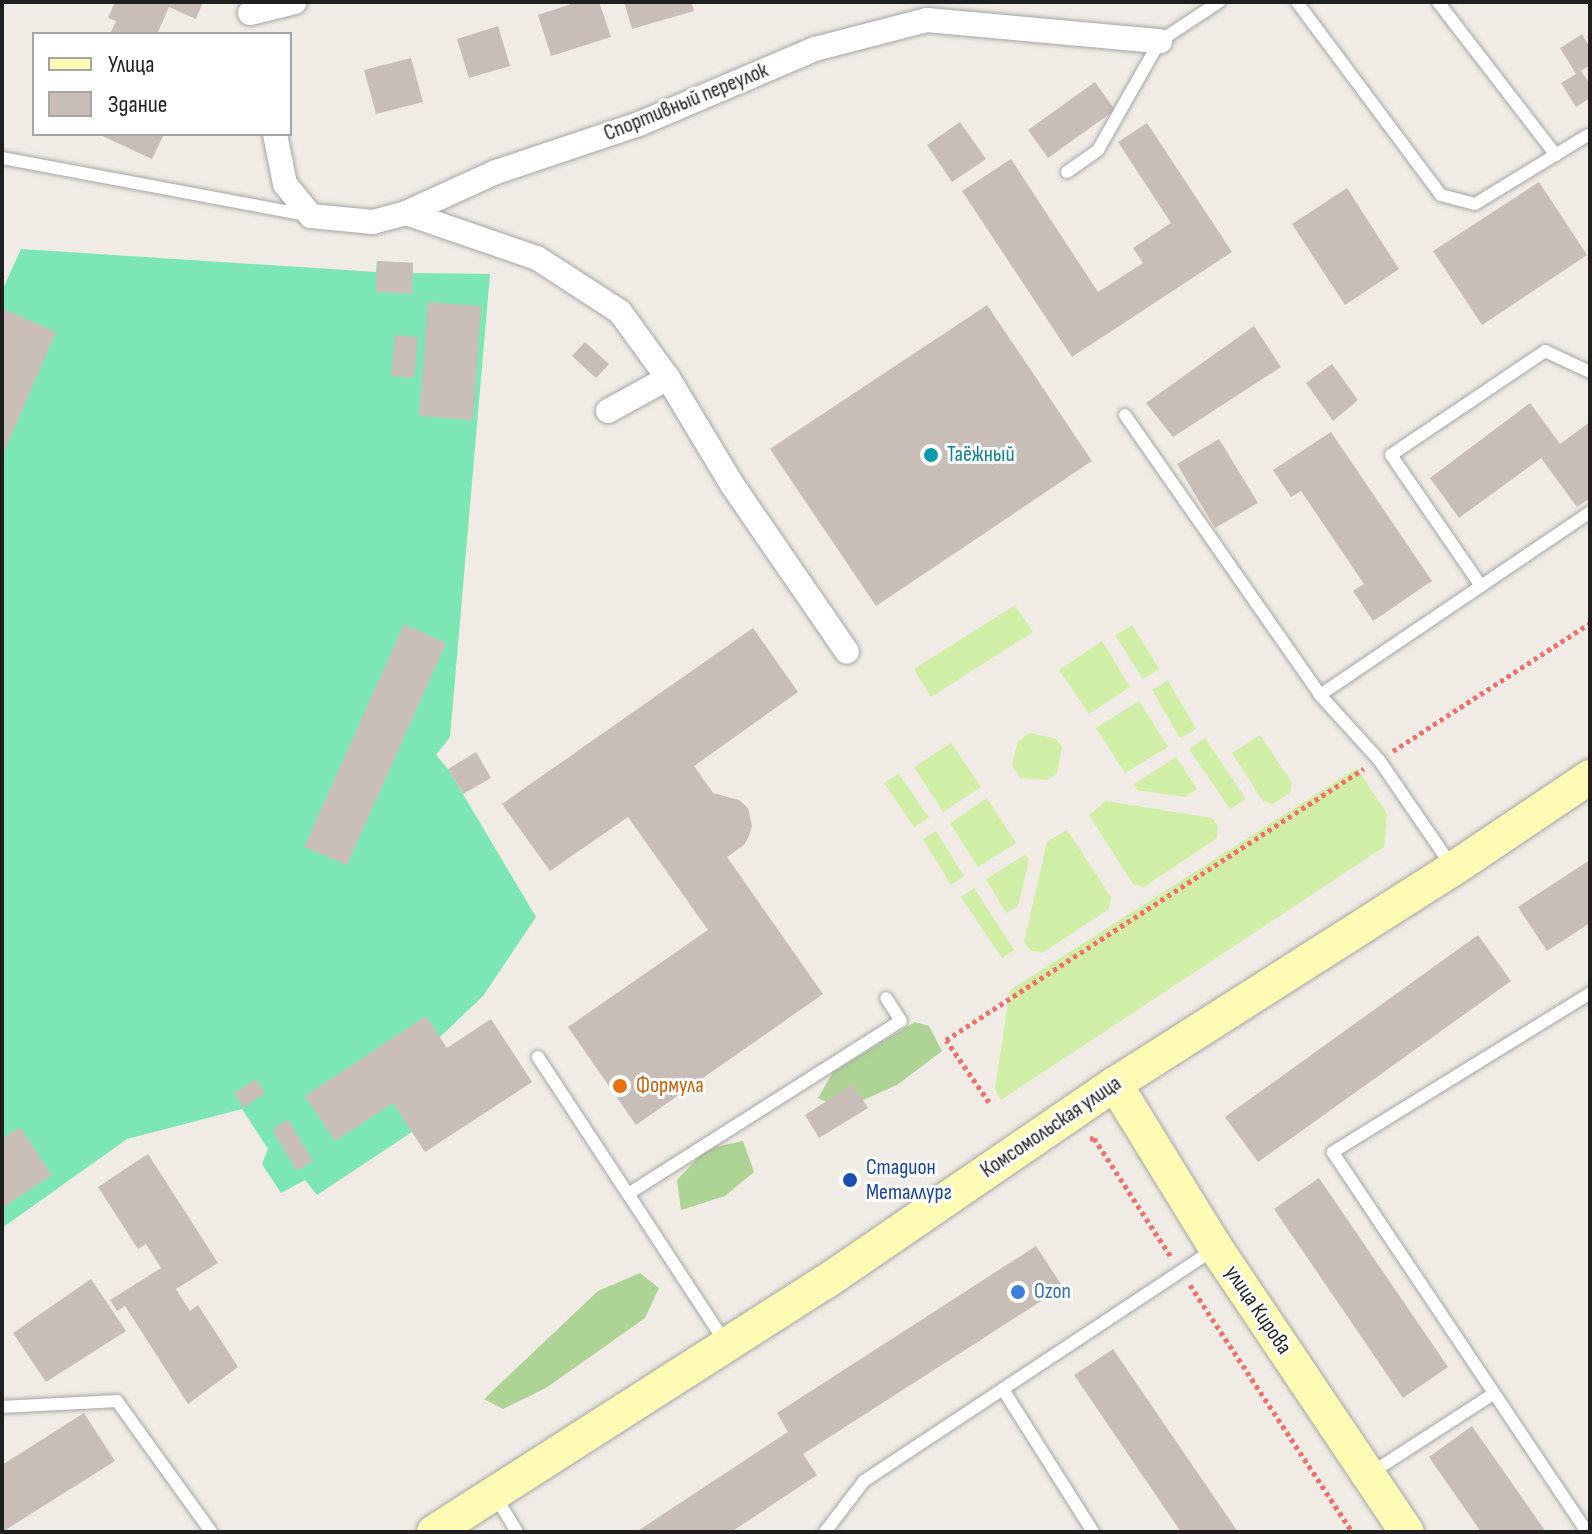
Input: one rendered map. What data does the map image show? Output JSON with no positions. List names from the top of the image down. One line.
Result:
{"streets":{"main road":["Комсомольская улица","улица Кирова"],"street":["Спортивный переулок"]},"crossings":[["Комсомольская улица","улица Кирова"]],"places":["Таёжный","Формула","Стадион Металлург","Ozon"],"legend":["Улица","Здание"]}
